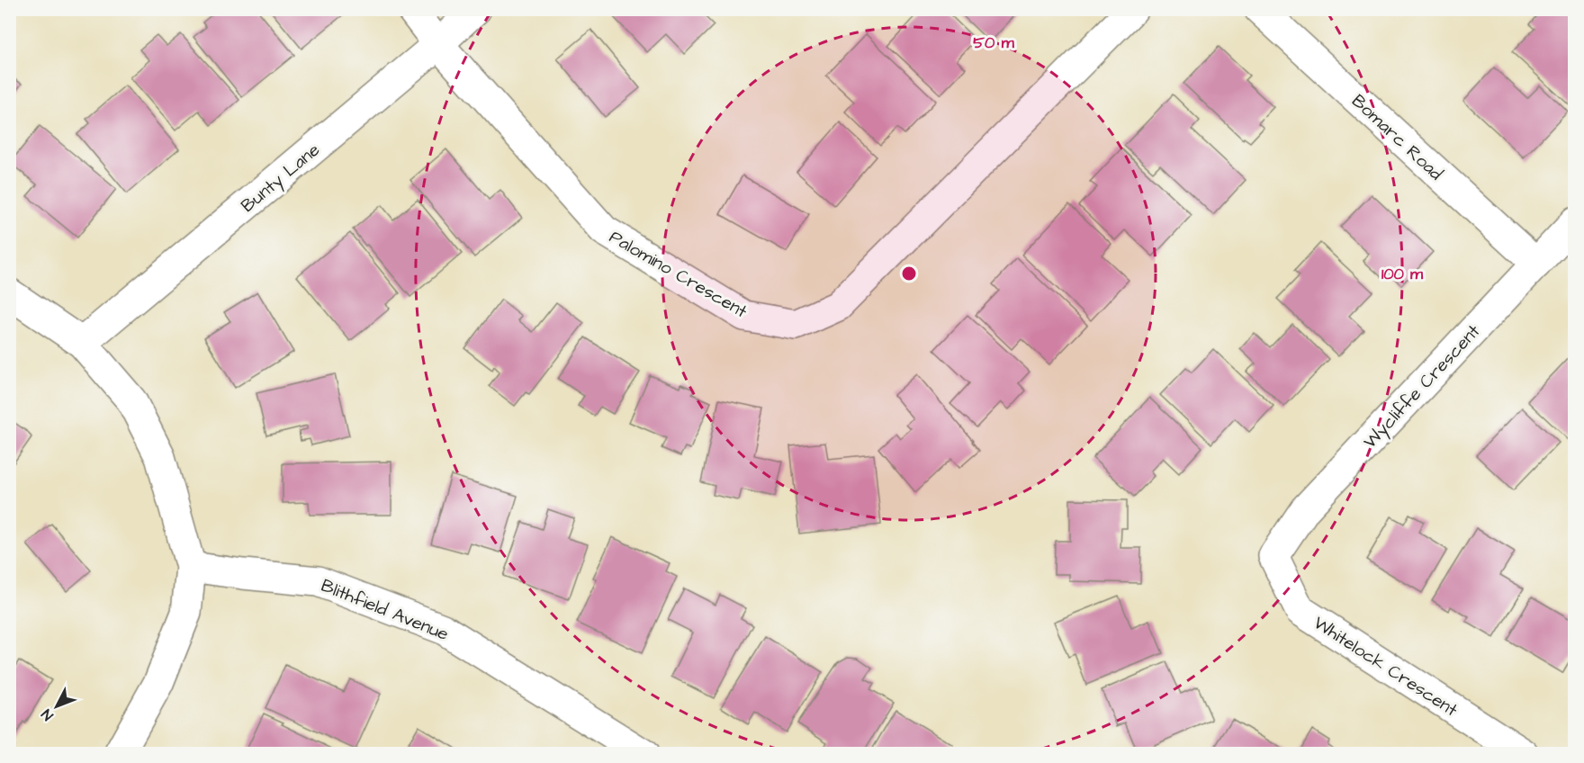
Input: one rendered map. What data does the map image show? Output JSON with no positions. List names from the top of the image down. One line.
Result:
{"streets":{"street":["Bomarc Road","Bunty Lane","Palomino Crescent","Wycliffe Crescent","Blithfield Avenue","Whitelock Crescent"]},"crossings":[["Bomarc Road","Wycliffe Crescent"],["Bunty Lane","Palomino Crescent"],["Wycliffe Crescent","Whitelock Crescent"]],"north":"bottom left","rings":["50 m","100 m"]}
